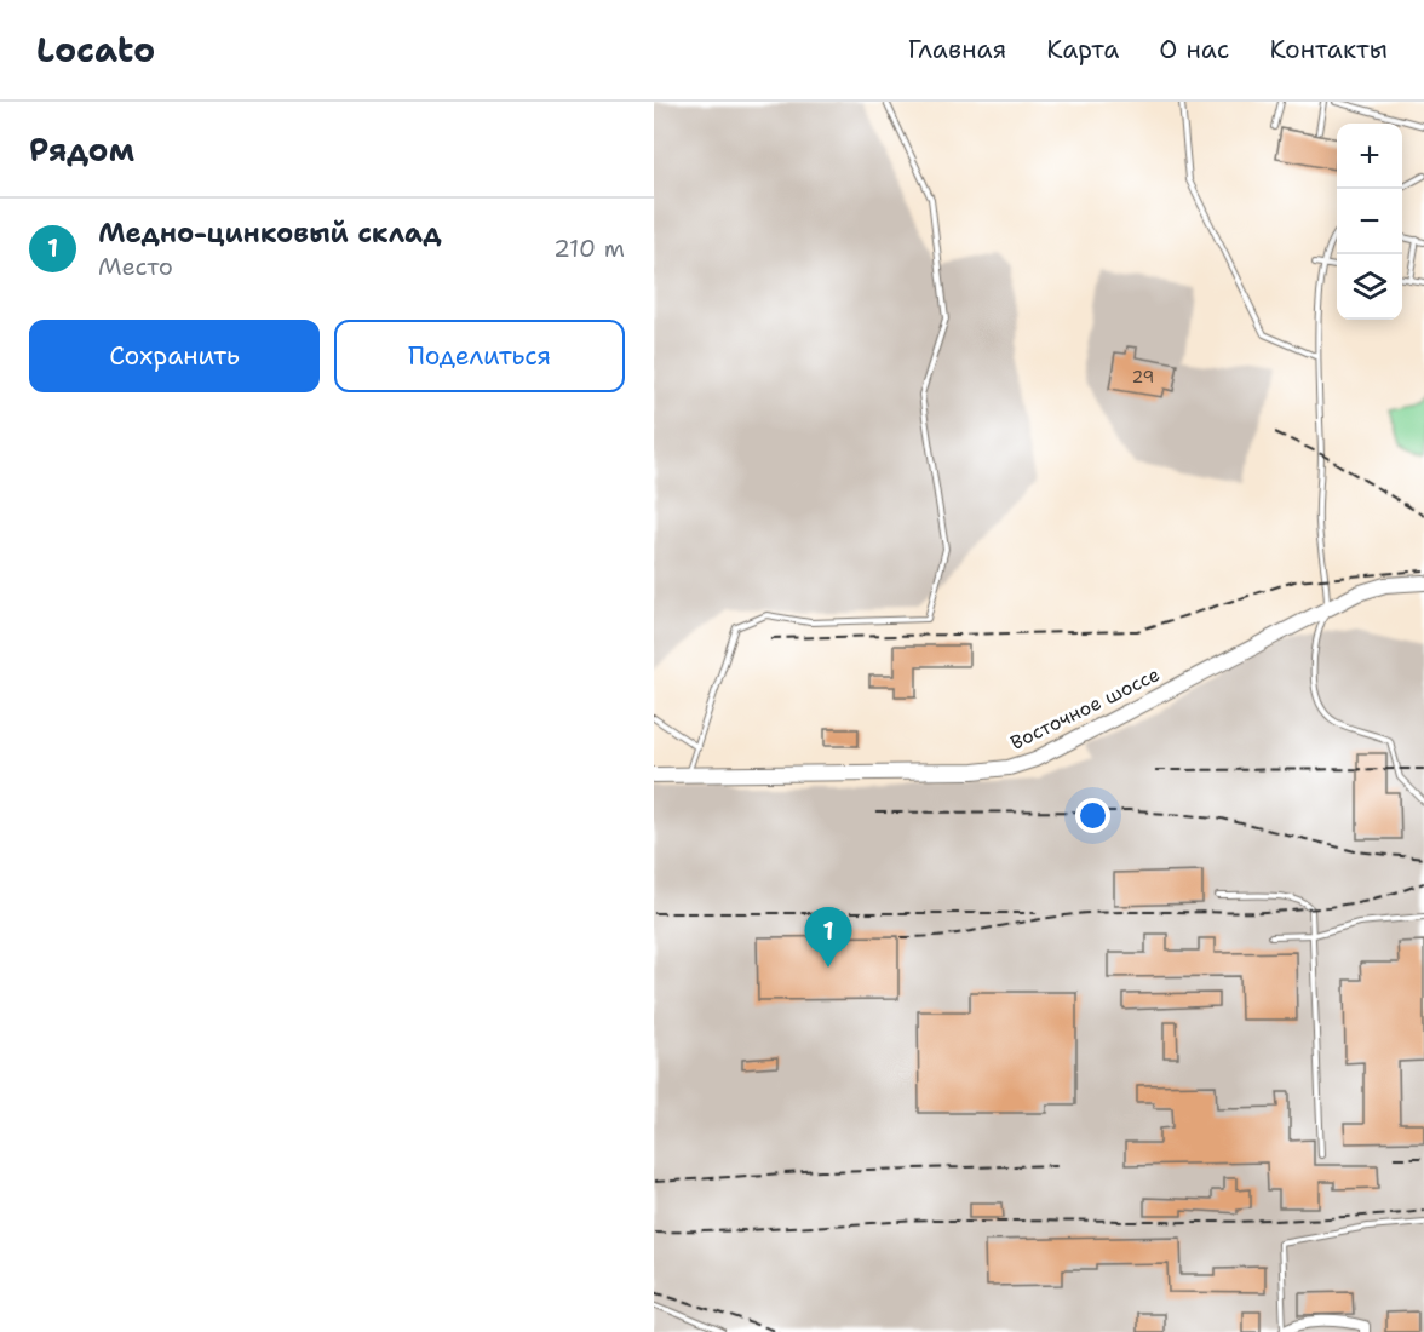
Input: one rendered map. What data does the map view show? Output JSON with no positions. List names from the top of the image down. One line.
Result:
{"streets":{"main road":["Восточное шоссе"]},"house_numbers":["29"],"page":{"header":"Locato","nav":["Главная","Карта","О нас","Контакты"],"heading":"Рядом","map_buttons":["+","−"],"list":[{"mark":"1","name":"Медно-цинковый склад","note":"Место","value":"210 m"}],"buttons":["Сохранить","Поделиться"],"pins":"1"}}
